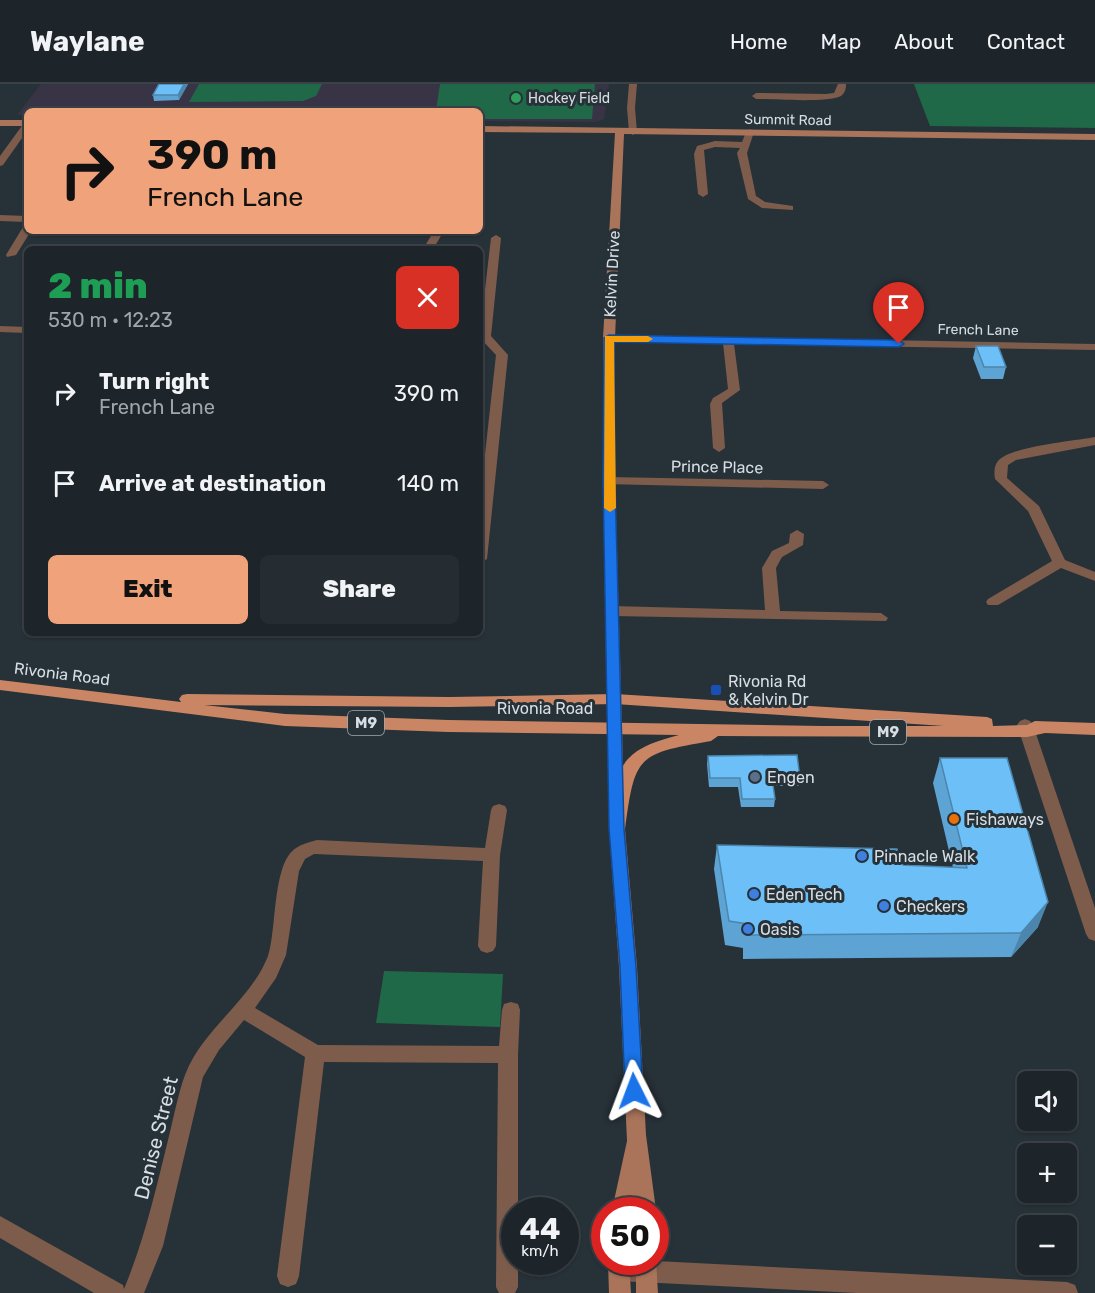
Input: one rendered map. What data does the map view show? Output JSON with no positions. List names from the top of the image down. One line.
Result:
{"streets":{"main road":["Summit Road","Kelvin Drive","Rivonia Road","M9"],"street":["French Lane","Prince Place","Denise Street"]},"crossings":[["Summit Road","Kelvin Drive"],["Kelvin Drive","French Lane"],["Kelvin Drive","Prince Place"],["Kelvin Drive","Rivonia Road"]],"places":{"other":["Hockey Field","Engen","Fishaways","Pinnacle Walk","Eden Tech","Checkers","Oasis"],"transit":["Rivonia Rd & Kelvin Dr"]},"page":{"header":"Waylane","nav":["Home","Map","About","Contact"],"turn":["390 m","French Lane"],"heading":["2 min","530 m · 12:23"],"list":[{"name":"Turn right","note":"French Lane","value":"390 m"},{"name":"Arrive at destination","value":"140 m"}],"buttons":["Exit","Share"],"map_buttons":["+","−"],"speed":"44 km/h","limit":"50"}}
